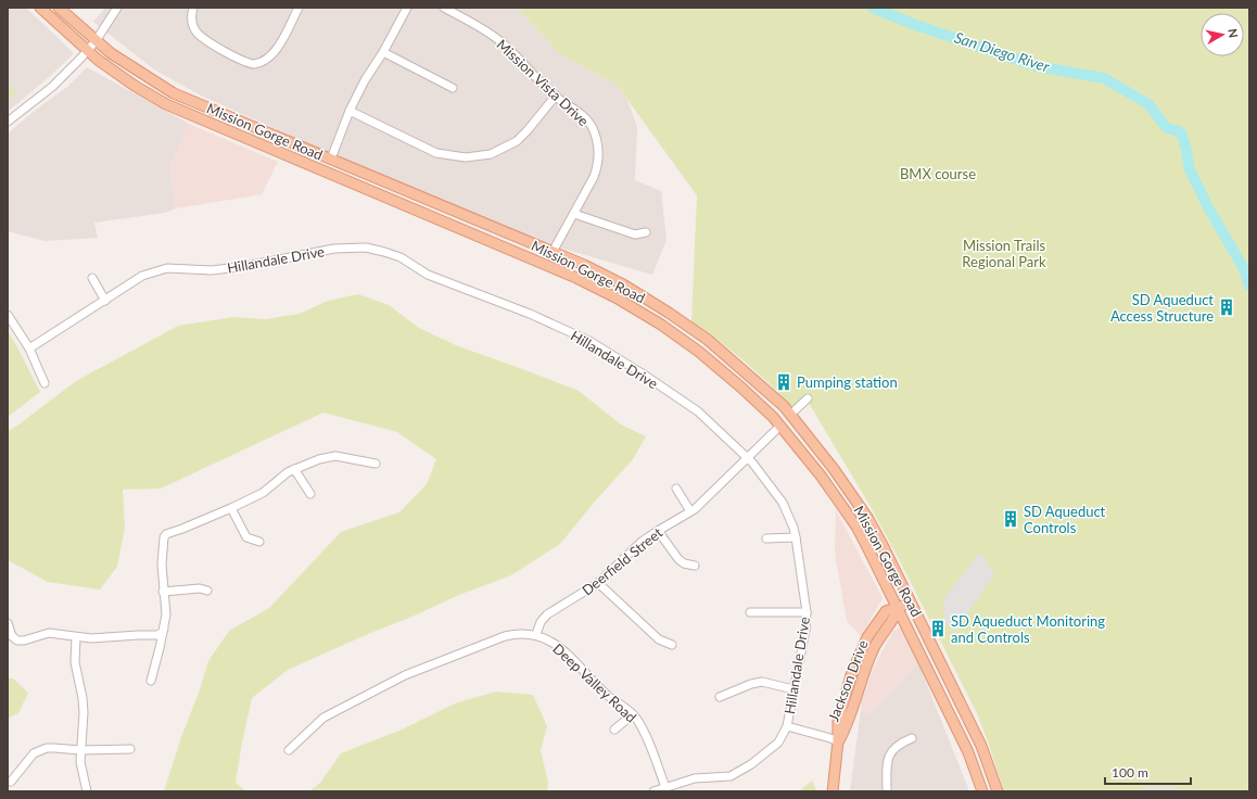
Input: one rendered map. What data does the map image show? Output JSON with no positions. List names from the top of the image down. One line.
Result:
{"streets":{"main road":["Mission Gorge Road","Jackson Drive"],"street":["Mission Vista Drive","Hillandale Drive","Deerfield Street","Deep Valley Road"]},"crossings":[["Mission Vista Drive","Mission Gorge Road"],["Mission Gorge Road","Deerfield Street"],["Mission Gorge Road","Jackson Drive"],["Hillandale Drive","Deerfield Street"],["Hillandale Drive","Deep Valley Road"],["Deerfield Street","Deep Valley Road"]],"water":["San Diego River"],"parks":["BMX course","Mission Trails Regional Park"],"places":{"building":["SD Aqueduct Access Structure","Pumping station","SD Aqueduct Controls","SD Aqueduct Monitoring and Controls"]},"scale_bar":"100 m","north":"right"}
